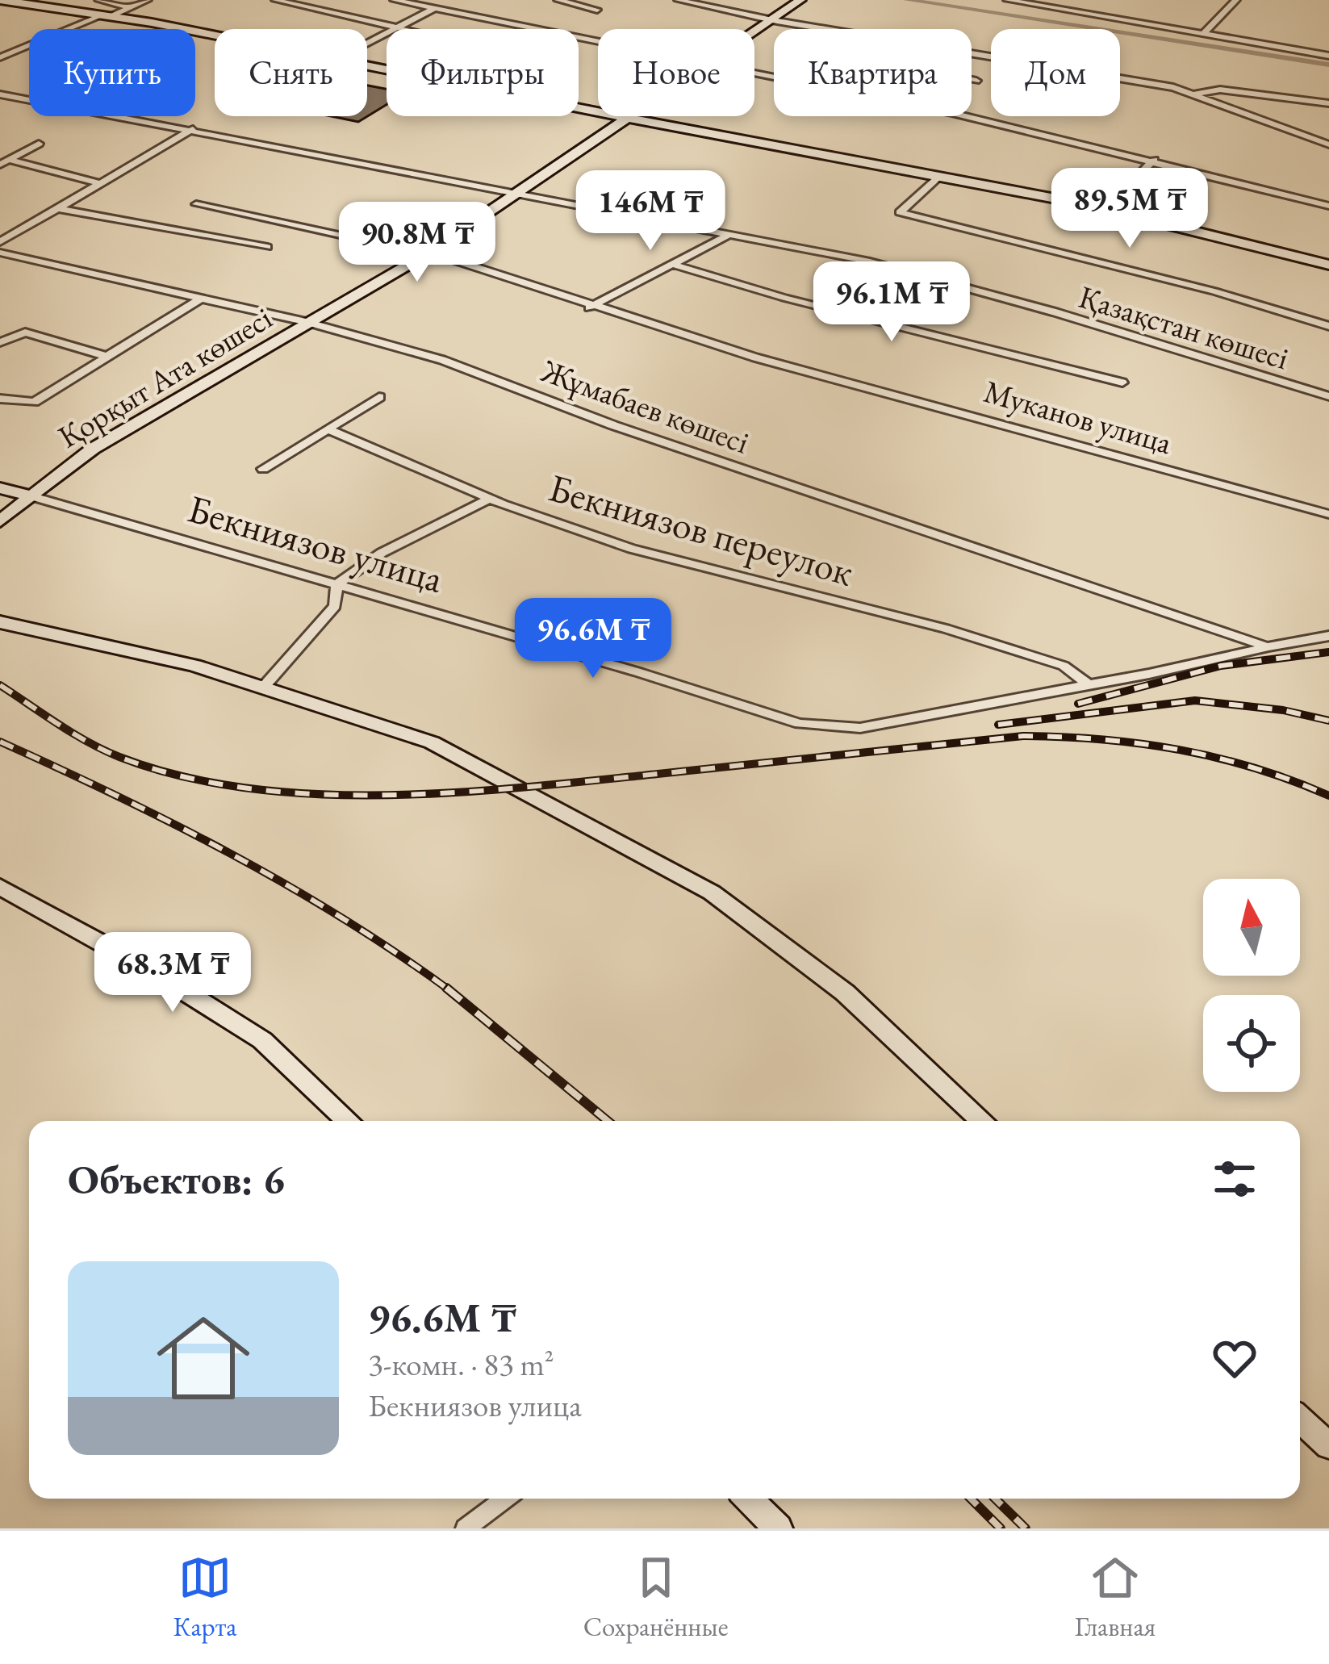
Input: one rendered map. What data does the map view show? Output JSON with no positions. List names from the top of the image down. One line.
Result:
{"streets":{"main road":["Қорқыт Ата көшесі","Бекниязов улица"],"street":["Қазақстан көшесі","Жұмабаев көшесі","Муканов улица","Бекниязов переулок"]},"crossings":[["Қазақстан көшесі","Қорқыт Ата көшесі"],["Қорқыт Ата көшесі","Жұмабаев көшесі"],["Қорқыт Ата көшесі","Муканов улица"],["Қорқыт Ата көшесі","Бекниязов улица"],["Жұмабаев көшесі","Бекниязов улица"],["Бекниязов переулок","Бекниязов улица"]],"north":"top","page":{"chip":["Купить","Снять","Фильтры","Новое","Квартира","Дом"],"price":["89.5M ₸","146M ₸","90.8M ₸","96.1M ₸","96.6M ₸","68.3M ₸"],"heading":"Объектов: 6","list":[{"name":"96.6M ₸","note":"3-комн. · 83 m² · Бекниязов улица"}],"tabs":["Карта","Сохранённые","Главная"]}}
